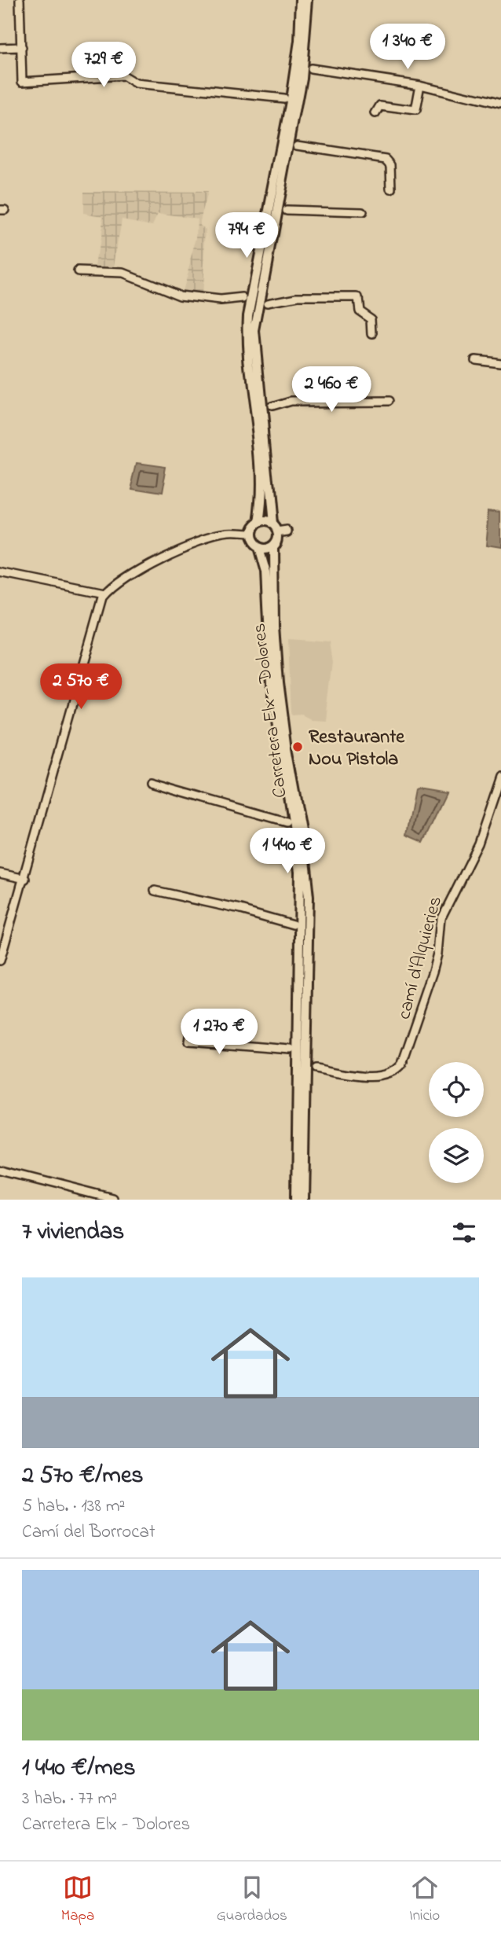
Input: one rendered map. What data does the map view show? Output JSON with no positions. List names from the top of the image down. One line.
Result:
{"streets":{"main road":["Carretera Elx - Dolores"],"street":["camí d'Alquieries"]},"places":["Restaurante Nou Pistola"],"page":{"price":["1 340 €","729 €","794 €","2 460 €","2 570 €","1 440 €","1 270 €"],"heading":"7 viviendas","list":[{"name":"2 570 €/mes","note":"5 hab. · 138 m² · Camí del Borrocat"},{"name":"1 440 €/mes","note":"3 hab. · 77 m² · Carretera Elx - Dolores"}],"tabs":["Mapa","Guardados","Inicio"]}}
